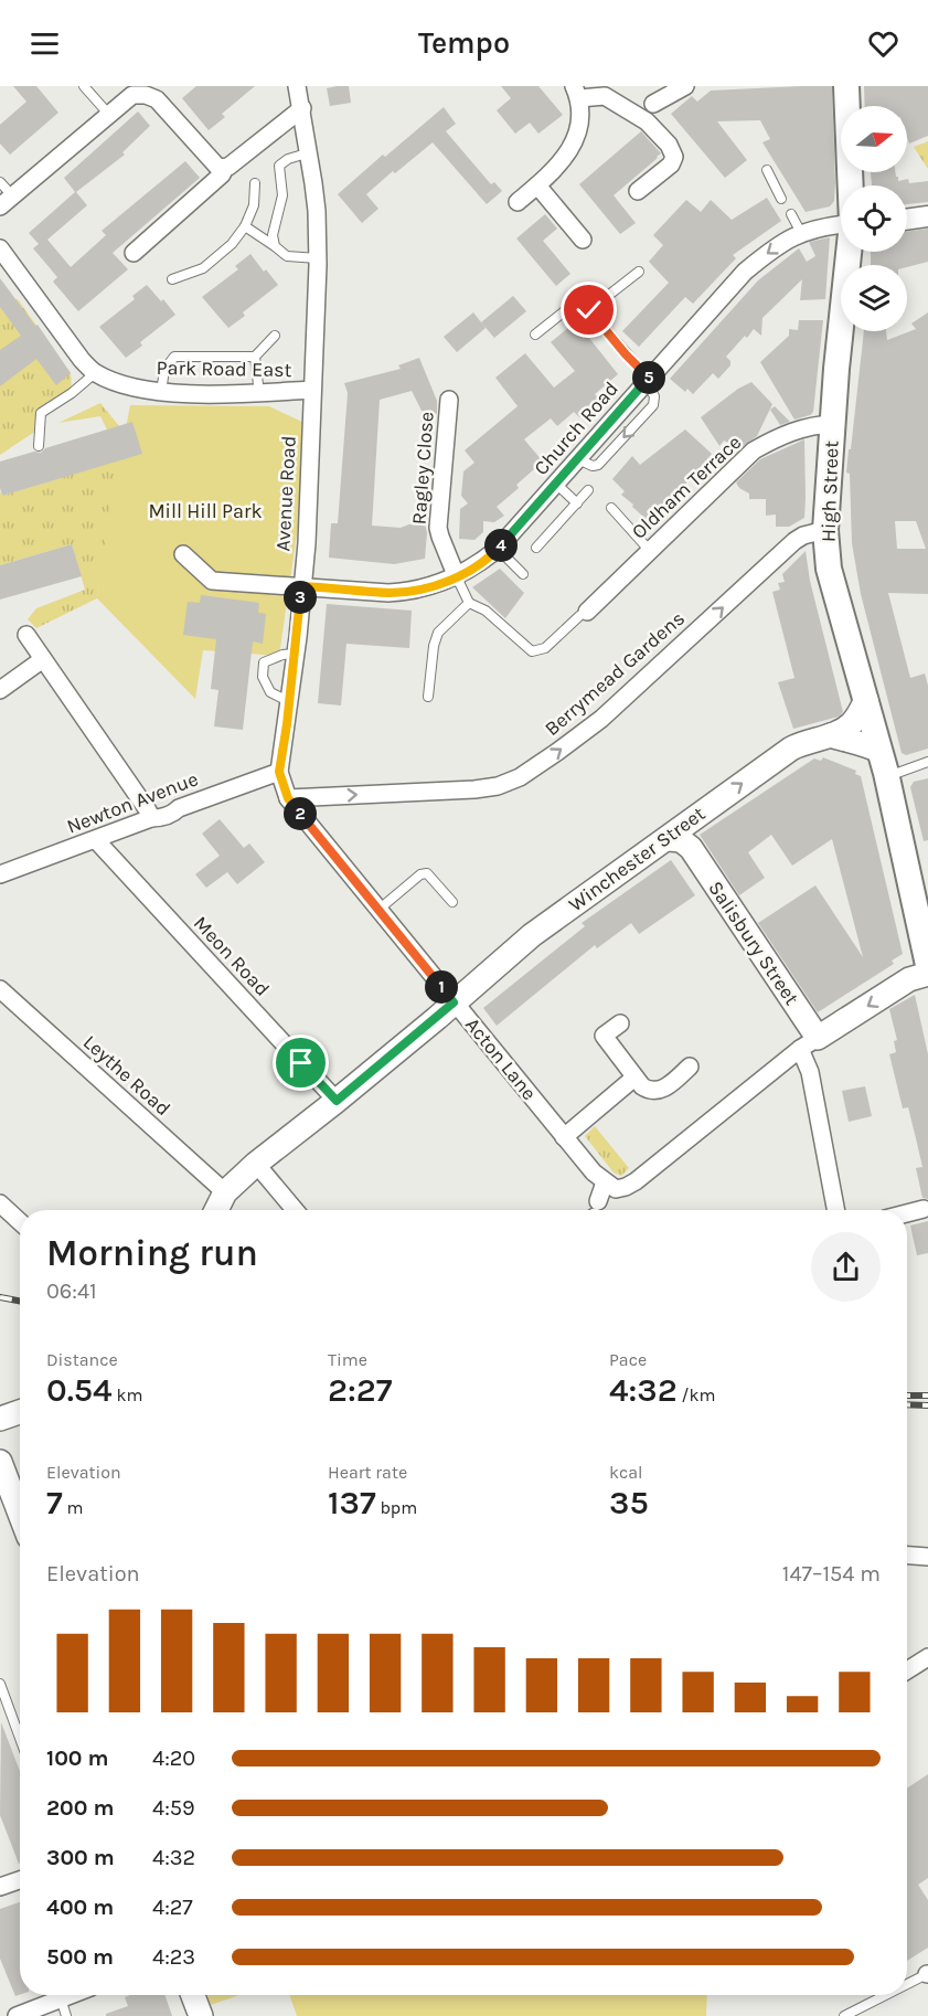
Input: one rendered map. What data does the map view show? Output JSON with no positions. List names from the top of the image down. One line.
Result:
{"streets":{"main road":["High Street","Winchester Street","Salisbury Street","Acton Lane"],"street":["Park Road East","Church Road","Ragley Close","Oldham Terrace","Avenue Road","Berrymead Gardens","Newton Avenue","Meon Road","Leythe Road"]},"crossings":[["Park Road East","Avenue Road"],["Church Road","Ragley Close"],["Church Road","Avenue Road"],["Oldham Terrace","High Street"],["High Street","Berrymead Gardens"],["High Street","Winchester Street"],["Avenue Road","Berrymead Gardens"],["Avenue Road","Newton Avenue"],["Avenue Road","Winchester Street"],["Avenue Road","Acton Lane"],["Newton Avenue","Meon Road"],["Winchester Street","Acton Lane"],["Meon Road","Acton Lane"],["Acton Lane","Leythe Road"]],"one_way":["Church Road","Berrymead Gardens"],"parks":["Mill Hill Park"],"north":"right","page":{"header":"Tempo","pins":["5","4","3","2","1"],"heading":["Morning run","06:41"],"stats":[["Distance","0.54 km"],["Time","2:27"],["Pace","4:32 /km"],["Elevation","7 m"],["Heart rate","137 bpm"],["kcal","35"]],"chart":["Elevation","147–154 m"],"list":[{"name":"100 m","note":"4:20"},{"name":"200 m","note":"4:59"},{"name":"300 m","note":"4:32"},{"name":"400 m","note":"4:27"},{"name":"500 m","note":"4:23"}]}}
